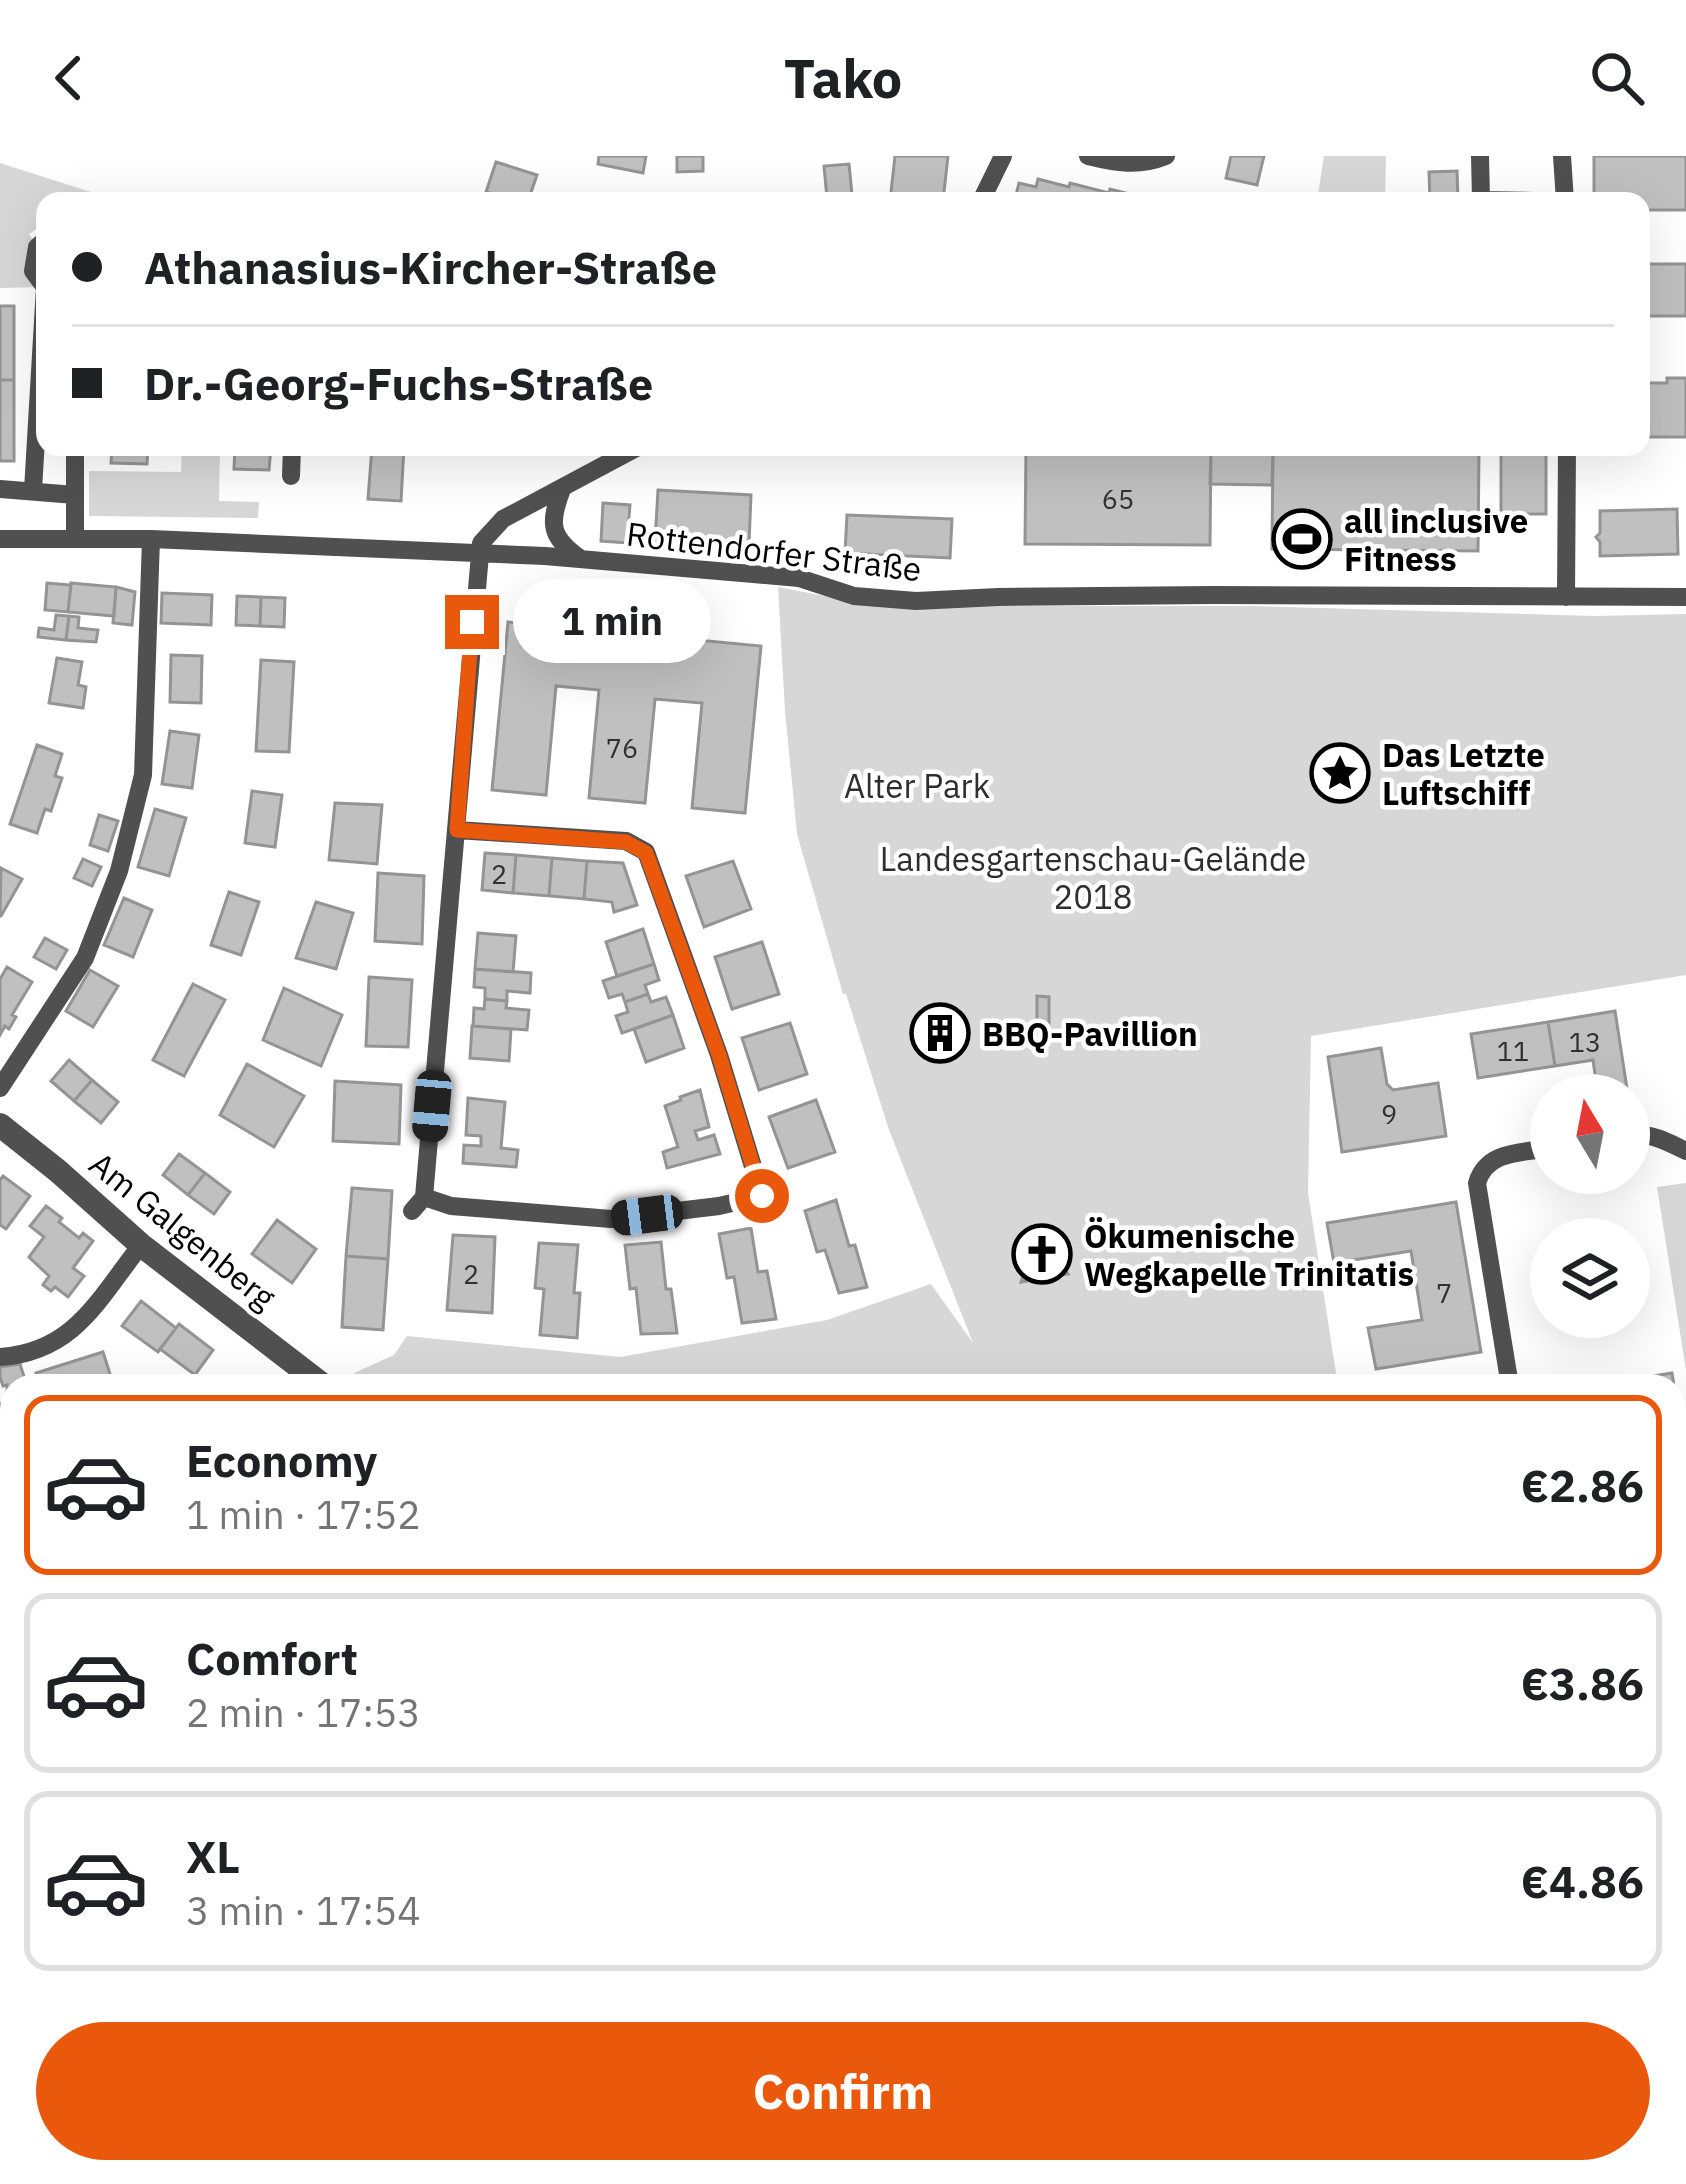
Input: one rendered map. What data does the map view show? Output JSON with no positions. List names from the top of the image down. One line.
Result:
{"streets":{"street":["Rottendorfer Straße","Am Galgenberg"]},"parks":["Alter Park","Landesgartenschau-Gelände 2018"],"places":{"sports":["all inclusive Fitness"],"place":["Das Letzte Luftschiff"],"building":["BBQ-Pavillion"],"church":["Ökumenische Wegkapelle Trinitatis"]},"house_numbers":["65","76","2","13","11","9","2","7"],"north":"top","page":{"header":"Tako","banner":["Athanasius-Kircher-Straße","Dr.-Georg-Fuchs-Straße"],"bubble":"1 min","list":[{"name":"Economy","note":"1 min · 17:52","value":"€2.86"},{"name":"Comfort","note":"2 min · 17:53","value":"€3.86"},{"name":"XL","note":"3 min · 17:54","value":"€4.86"}],"buttons":"Confirm"}}
